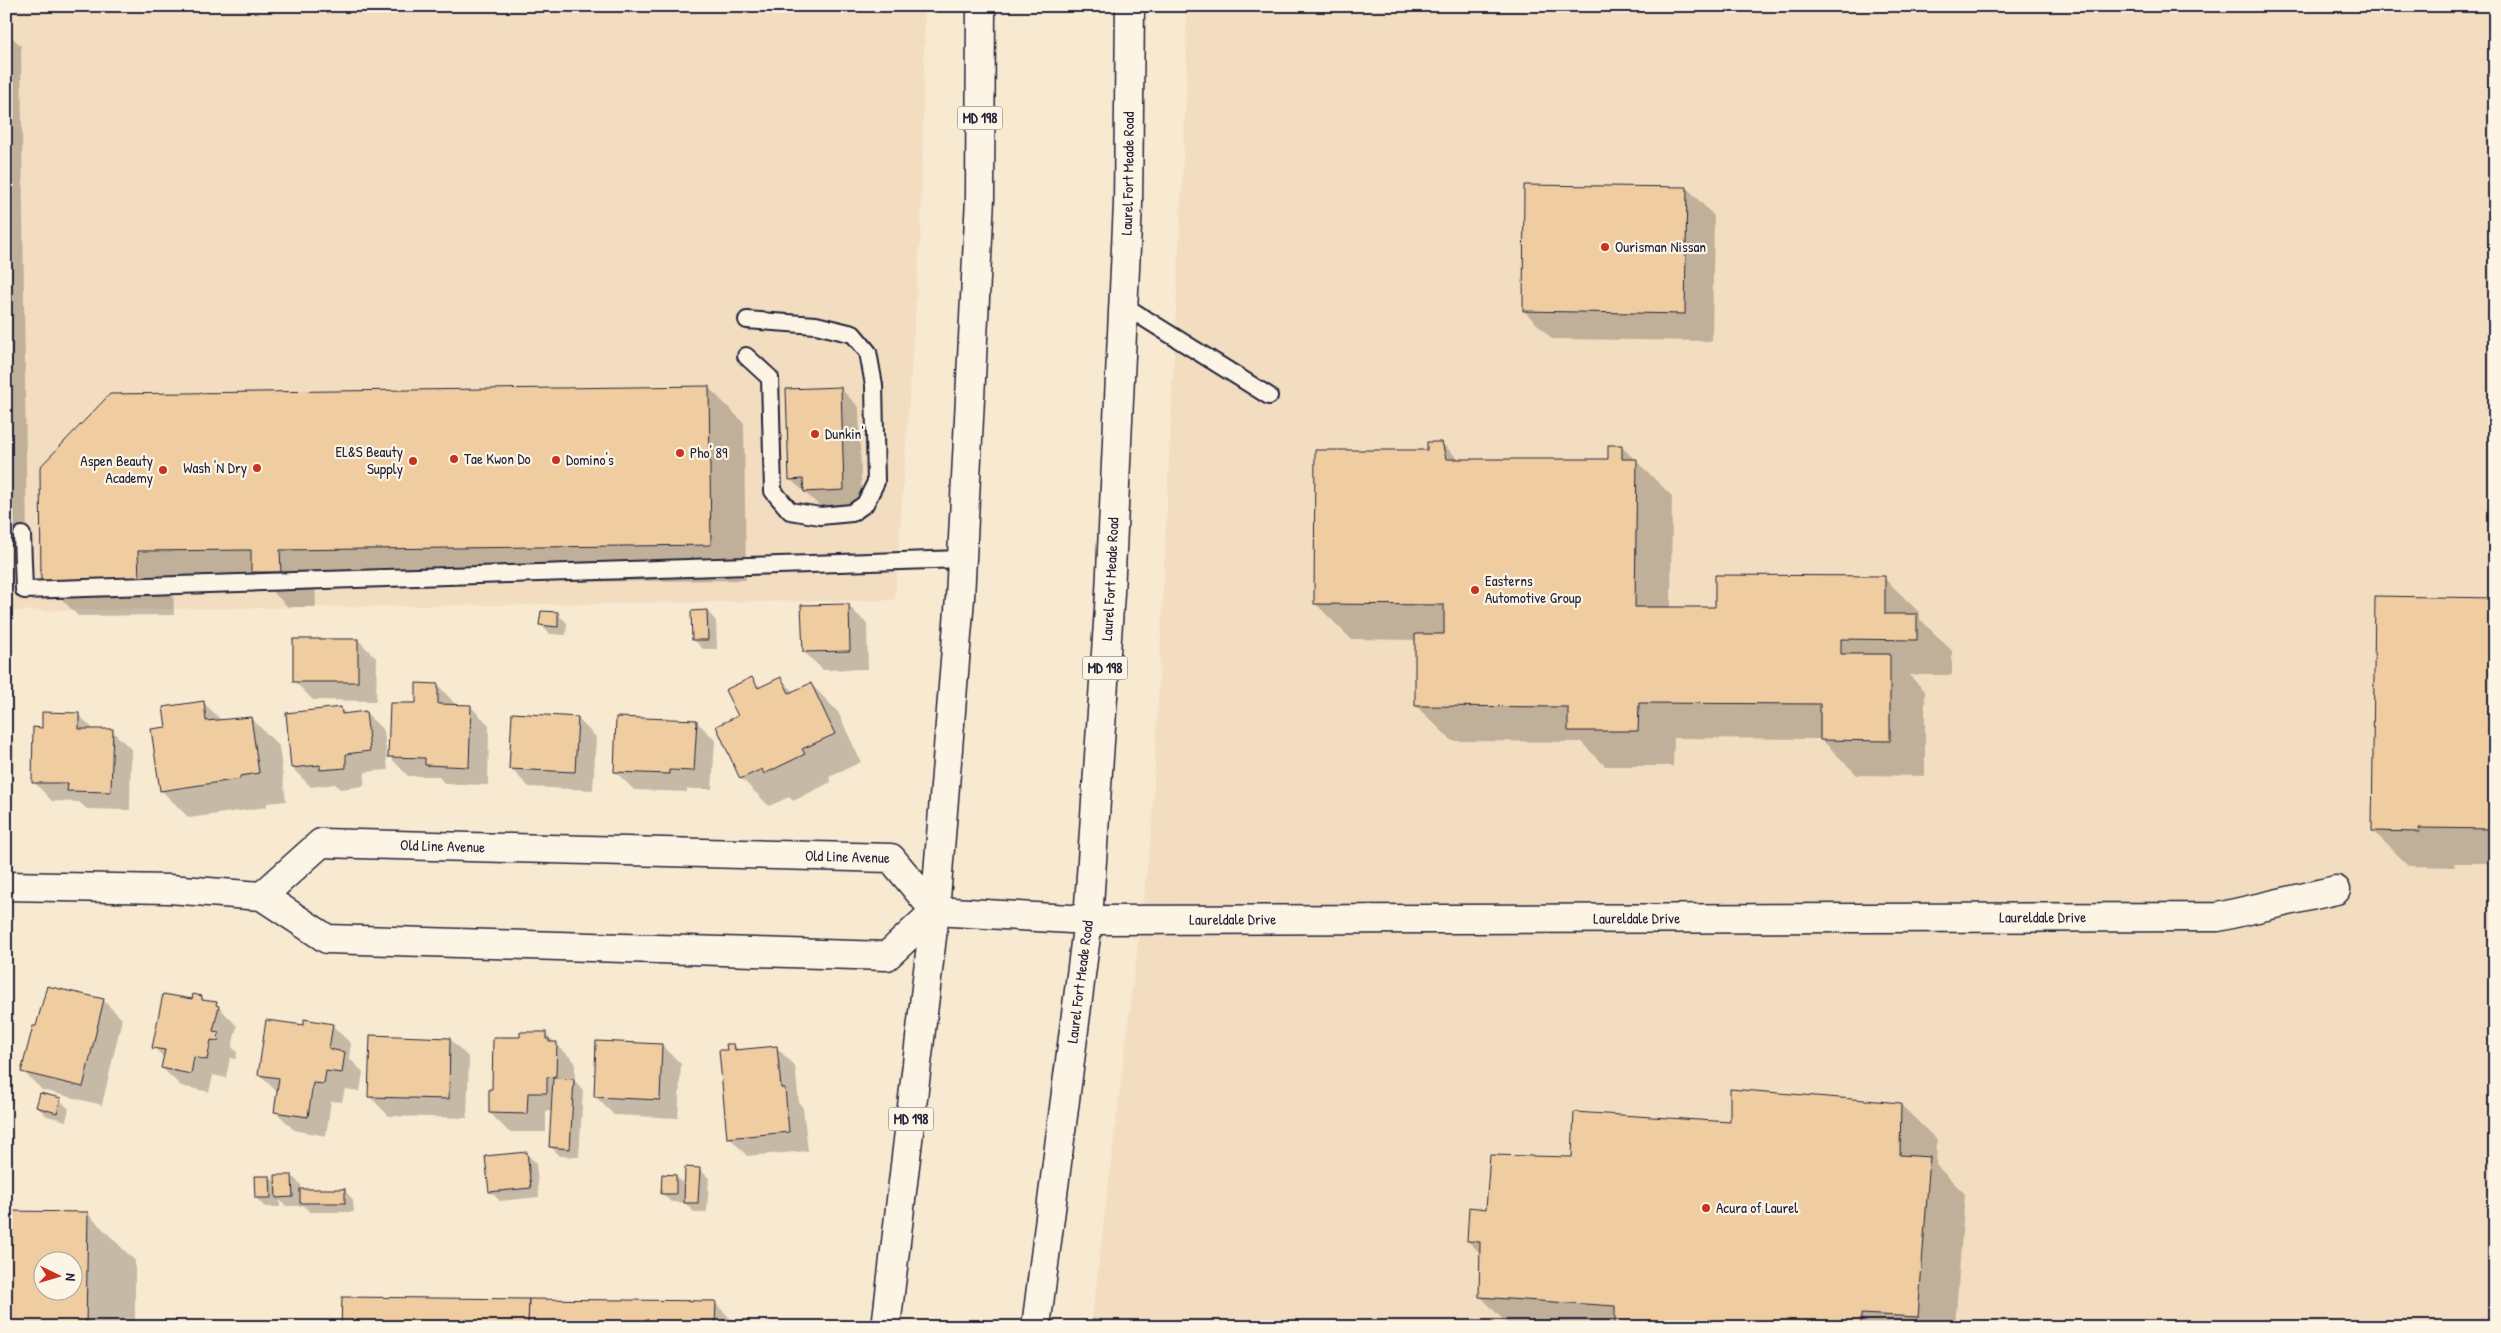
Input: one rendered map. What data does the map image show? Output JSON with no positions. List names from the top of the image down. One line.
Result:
{"streets":{"street":["MD 198","Laurel Fort Meade Road","Old Line Avenue","Laureldale Drive"]},"crossings":[["MD 198","Old Line Avenue"],["MD 198","Laureldale Drive"],["Laurel Fort Meade Road","Laureldale Drive"],["Old Line Avenue","Laureldale Drive"]],"places":["Ourisman Nissan","Dunkin'","Pho' 89","Tae Kwon Do","Domino's","EL&S Beauty Supply","Wash 'N Dry","Aspen Beauty Academy","Easterns Automotive Group","Acura of Laurel"],"north":"right"}
